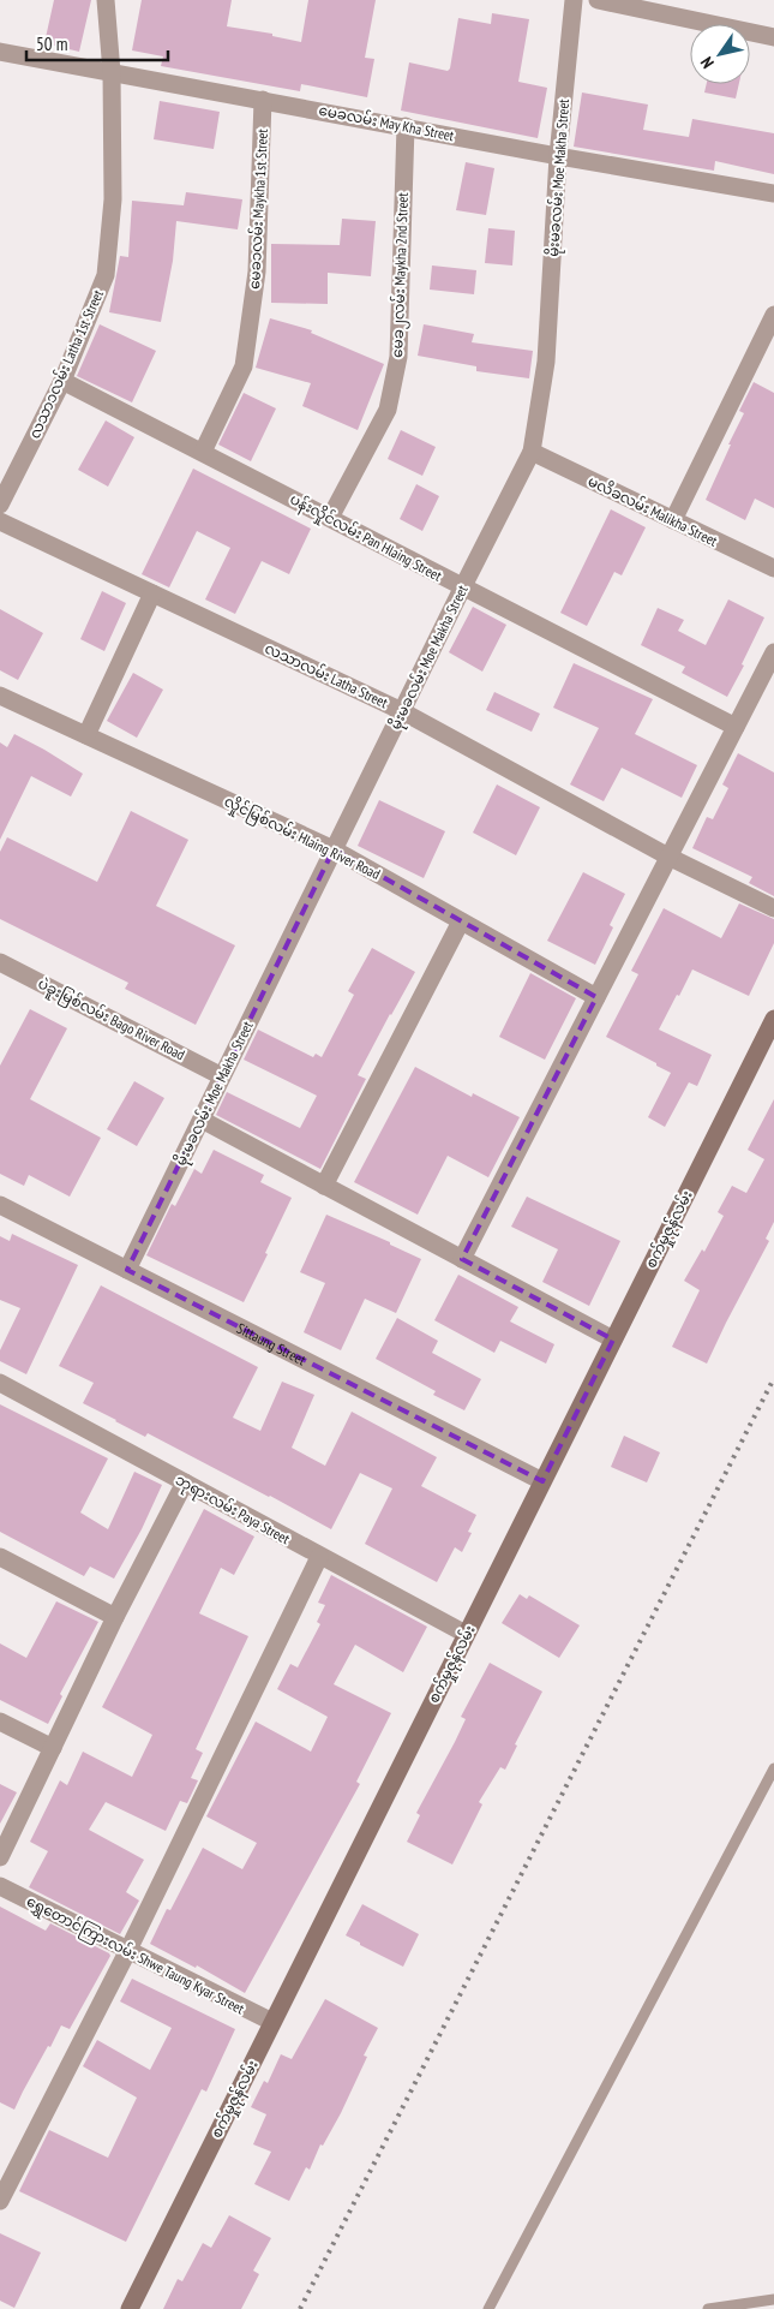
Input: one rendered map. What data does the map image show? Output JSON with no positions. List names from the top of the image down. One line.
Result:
{"streets":{"street":["မေခလမ်း May Kha Street","မိုးမခလမ်း Moe Makha Street","မေခ၁လမ်း Maykha 1st Street","မေခ၂လမ်း Maykha 2nd Street","လသာ၁လမ်း Latha 1st Street","မလိခလမ်း Malikha Street","ပန်းလှိုင်လမ်း Pan Hlaing Street","လသာလမ်း Latha Street","လှိုင်မြစ်လမ်း Hlaing River Road","ပဲခူးမြစ်လမ်း Bago River Road","စက်မှုဇုန်လမ်း","Sittaung Street","ဘုရားလမ်း Paya Street","ရွှေတောင်ကြားလမ်း Shwe Taung Kyar Street"]},"crossings":[["မေခလမ်း May Kha Street","မိုးမခလမ်း Moe Makha Street"],["မေခလမ်း May Kha Street","မေခ၁လမ်း Maykha 1st Street"],["မေခလမ်း May Kha Street","မေခ၂လမ်း Maykha 2nd Street"],["မေခလမ်း May Kha Street","လသာ၁လမ်း Latha 1st Street"],["မိုးမခလမ်း Moe Makha Street","မလိခလမ်း Malikha Street"],["မိုးမခလမ်း Moe Makha Street","ပန်းလှိုင်လမ်း Pan Hlaing Street"],["မိုးမခလမ်း Moe Makha Street","လသာလမ်း Latha Street"],["မိုးမခလမ်း Moe Makha Street","လှိုင်မြစ်လမ်း Hlaing River Road"],["မိုးမခလမ်း Moe Makha Street","ပဲခူးမြစ်လမ်း Bago River Road"],["မိုးမခလမ်း Moe Makha Street","Sittaung Street"],["မေခ၁လမ်း Maykha 1st Street","ပန်းလှိုင်လမ်း Pan Hlaing Street"],["မေခ၂လမ်း Maykha 2nd Street","ပန်းလှိုင်လမ်း Pan Hlaing Street"],["လသာ၁လမ်း Latha 1st Street","ပန်းလှိုင်လမ်း Pan Hlaing Street"],["စက်မှုဇုန်လမ်း","Sittaung Street"],["စက်မှုဇုန်လမ်း","ဘုရားလမ်း Paya Street"],["စက်မှုဇုန်လမ်း","ရွှေတောင်ကြားလမ်း Shwe Taung Kyar Street"]],"scale_bar":"50 m","north":"bottom left"}
